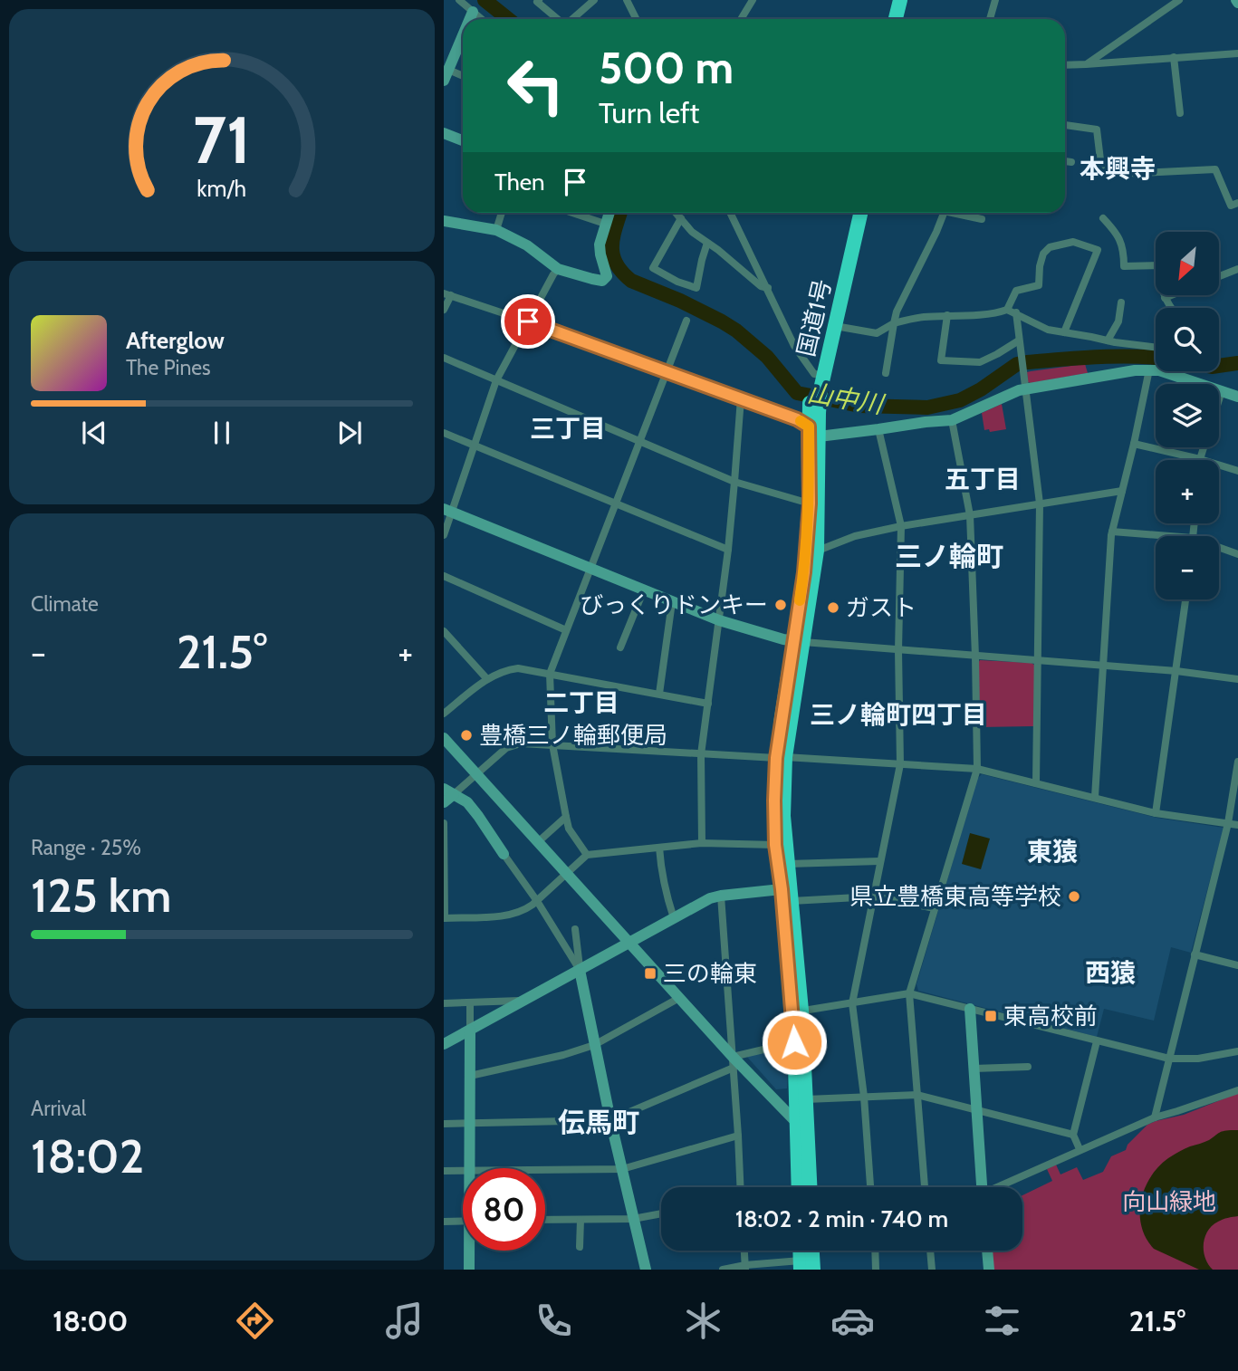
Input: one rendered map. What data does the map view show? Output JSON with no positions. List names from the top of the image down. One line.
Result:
{"streets":{"highway":["国道1号"]},"districts":["本興寺","三丁目","五丁目","三ノ輪町","二丁目","三ノ輪町四丁目","東猿","西猿","伝馬町"],"water":["山中川"],"parks":["向山緑地"],"places":{"other":["びっくりドンキー","ガスト","豊橋三ノ輪郵便局","県立豊橋東高等学校"],"transit":["三の輪東","東高校前"]},"north":"bottom left","page":{"turn":["500 m","Turn left"],"then":"Then","map_buttons":["+","−"],"song":["Afterglow","The Pines"],"tile":["Climate",["Range · 25%","125 km"],["Arrival","18:02"]],"heat":["−","21.5°","+"],"limit":"80","trip":"18:02 · 2 min · 740 m","tabs":["18:00","21.5°"],"gauge":["71","km/h"]}}
